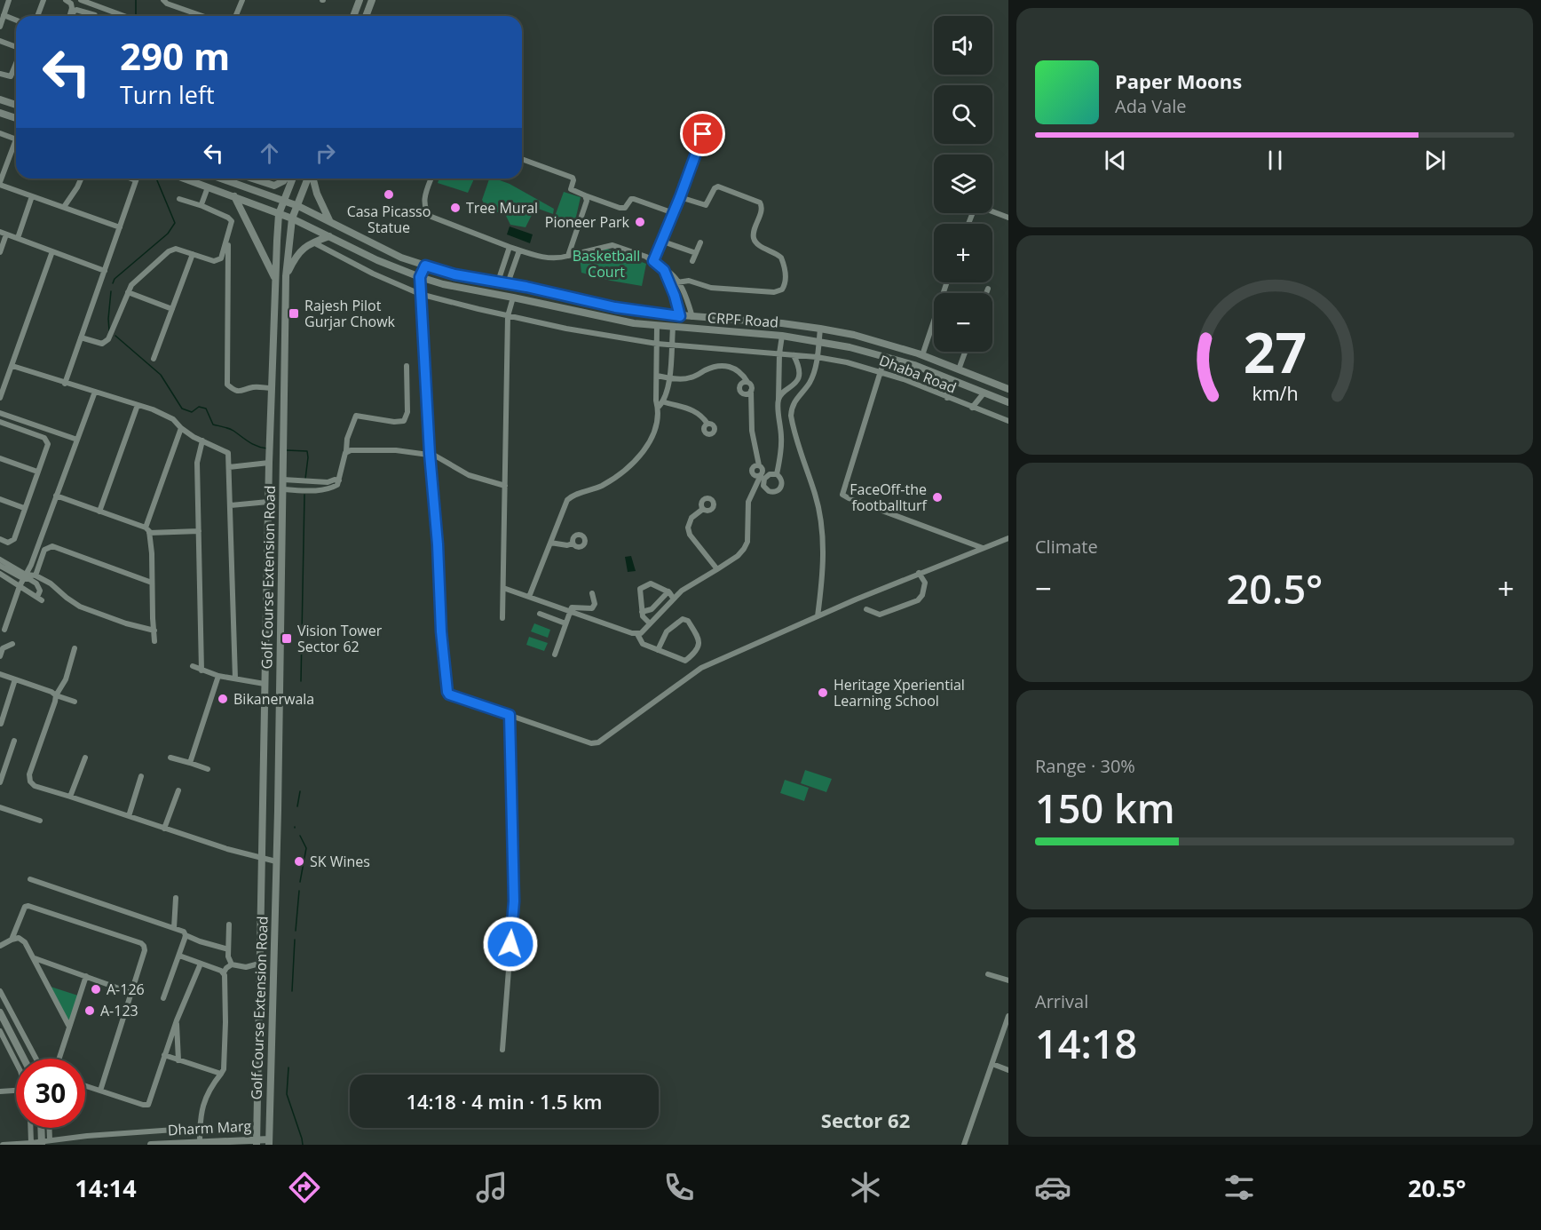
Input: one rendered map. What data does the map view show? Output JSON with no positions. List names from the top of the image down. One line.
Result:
{"streets":{"main road":["CRPF Road","Golf Course Extension Road","Dharm Marg"],"street":["Dhaba Road"]},"crossings":[["CRPF Road","Golf Course Extension Road"],["Golf Course Extension Road","Dharm Marg"]],"districts":["Sector 62"],"parks":["Basketball Court"],"places":{"other":["Casa Picasso Statue","Tree Mural","Pioneer Park","FaceOff-the footballturf","Heritage Xperiential Learning School","Bikanerwala","SK Wines","A-126","A-123"],"transit":["Rajesh Pilot Gurjar Chowk","Vision Tower Sector 62"]},"page":{"map_buttons":["+","−"],"turn":["290 m","Turn left"],"song":["Paper Moons","Ada Vale"],"tile":["Climate",["Range · 30%","150 km"],["Arrival","14:18"]],"heat":["−","20.5°","+"],"limit":"30","trip":"14:18 · 4 min · 1.5 km","tabs":["14:14","20.5°"],"gauge":["27","km/h"]}}
